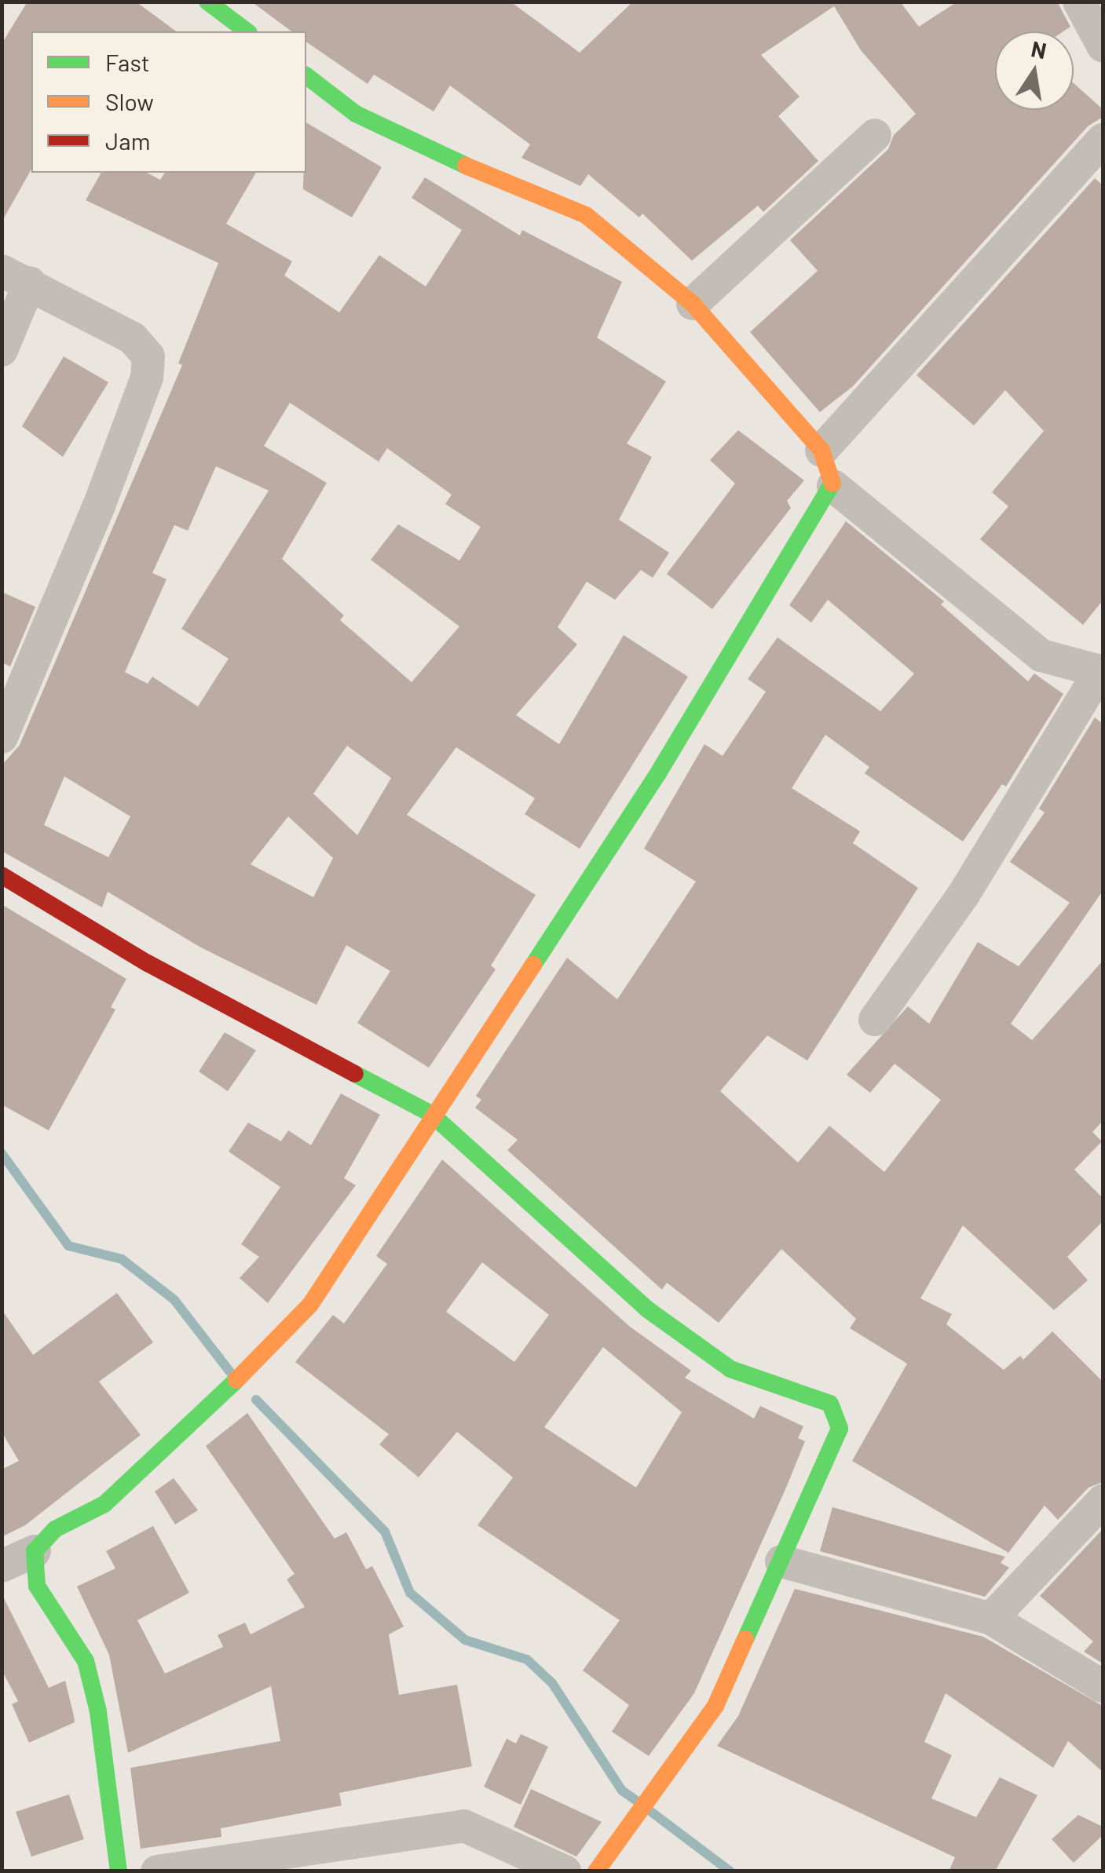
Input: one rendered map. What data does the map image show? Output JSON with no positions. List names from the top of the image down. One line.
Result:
{"legend":["Fast","Slow","Jam"],"north":"top"}
